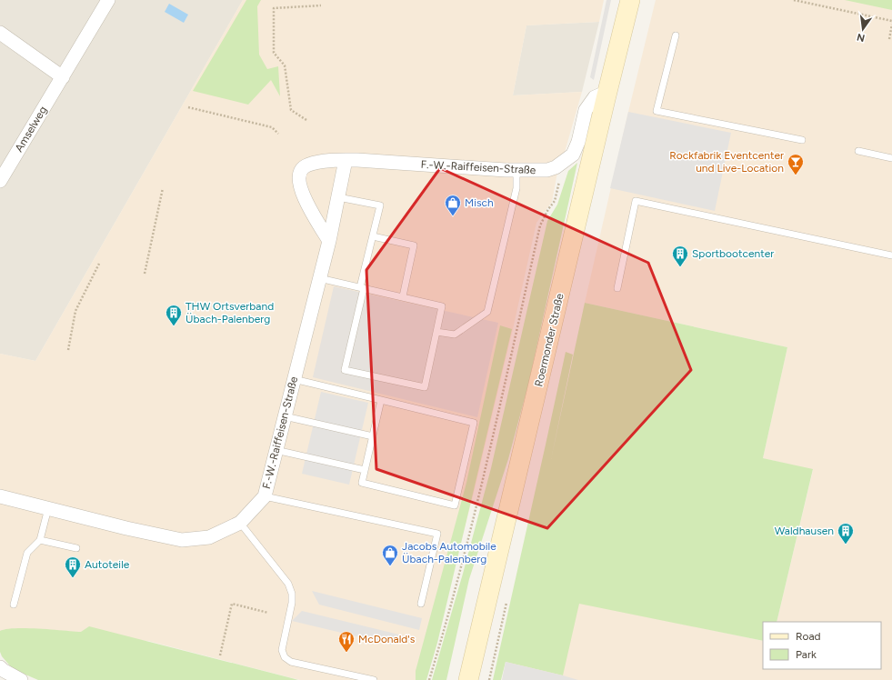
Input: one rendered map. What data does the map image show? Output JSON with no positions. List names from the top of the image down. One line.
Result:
{"streets":{"main road":["Roermonder Straße"],"street":["Amselweg","F.-W.-Raiffeisen-Straße"]},"crossings":[["F.-W.-Raiffeisen-Straße","Roermonder Straße"]],"places":{"bar":["Rockfabrik Eventcenter und Live-Location"],"shop":["Misch","Jacobs Automobile Übach-Palenberg"],"building":["Sportbootcenter","THW Ortsverband Übach-Palenberg","Waldhausen","Autoteile"],"restaurant":["McDonald's"]},"legend":["Road","Park"],"north":"bottom"}
